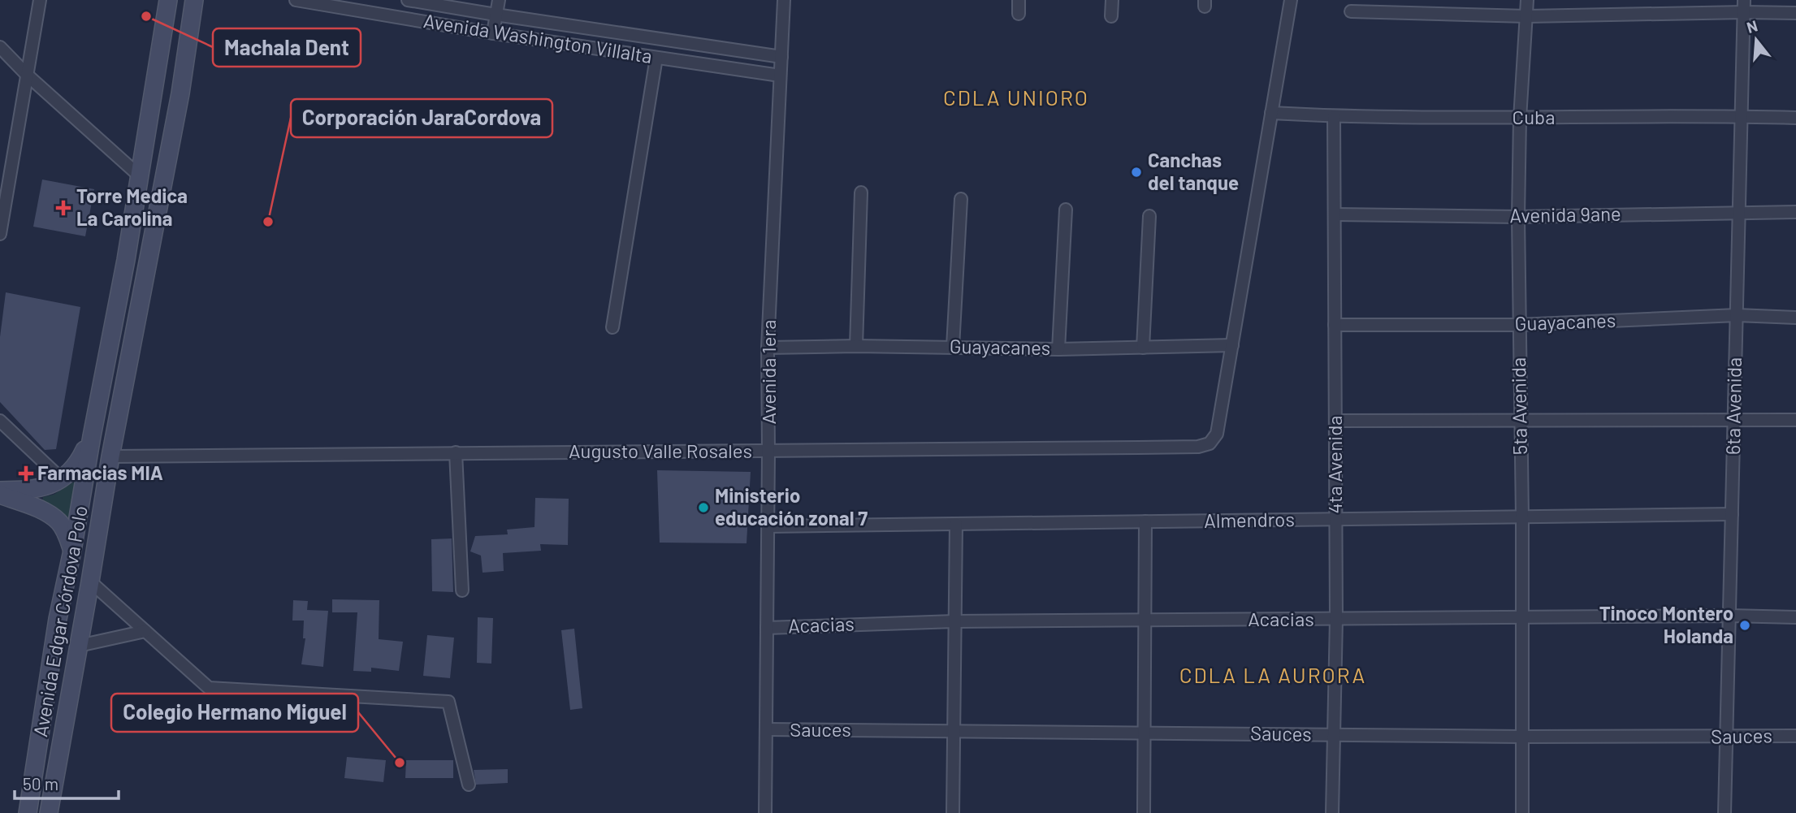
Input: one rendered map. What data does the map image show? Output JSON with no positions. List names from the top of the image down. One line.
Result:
{"streets":{"main road":["Avenida Edgar Córdova Polo"],"street":["Avenida Washington Villalta","Cuba","Avenida 9ane","Guayacanes","Avenida 1era","5ta Avenida","6ta Avenida","Augusto Valle Rosales","4ta Avenida","Almendros","Acacias","Sauces"]},"crossings":[["Avenida Washington Villalta","Avenida 1era"],["Cuba","5ta Avenida"],["Cuba","6ta Avenida"],["Cuba","4ta Avenida"],["Avenida 9ane","5ta Avenida"],["Avenida 9ane","6ta Avenida"],["Avenida 9ane","4ta Avenida"],["Guayacanes","Avenida 1era"],["Guayacanes","5ta Avenida"],["Guayacanes","6ta Avenida"],["Guayacanes","Augusto Valle Rosales"],["Guayacanes","4ta Avenida"],["Avenida 1era","Augusto Valle Rosales"],["Avenida 1era","Almendros"],["Avenida 1era","Acacias"],["Avenida 1era","Sauces"],["5ta Avenida","Almendros"],["5ta Avenida","Acacias"],["5ta Avenida","Sauces"],["6ta Avenida","Almendros"],["6ta Avenida","Acacias"],["6ta Avenida","Sauces"],["Augusto Valle Rosales","Avenida Edgar Córdova Polo"],["4ta Avenida","Almendros"],["4ta Avenida","Acacias"],["4ta Avenida","Sauces"]],"districts":["CDLA UNIORO","CDLA LA AURORA"],"places":{"other":["Machala Dent","Canchas del tanque","Corporación JaraCordova","Ministerio educación zonal 7","Tinoco Montero Holanda","Colegio Hermano Miguel"],"health":["Torre Medica La Carolina","Farmacias MIA"]},"scale_bar":"50 m","north":"top"}
